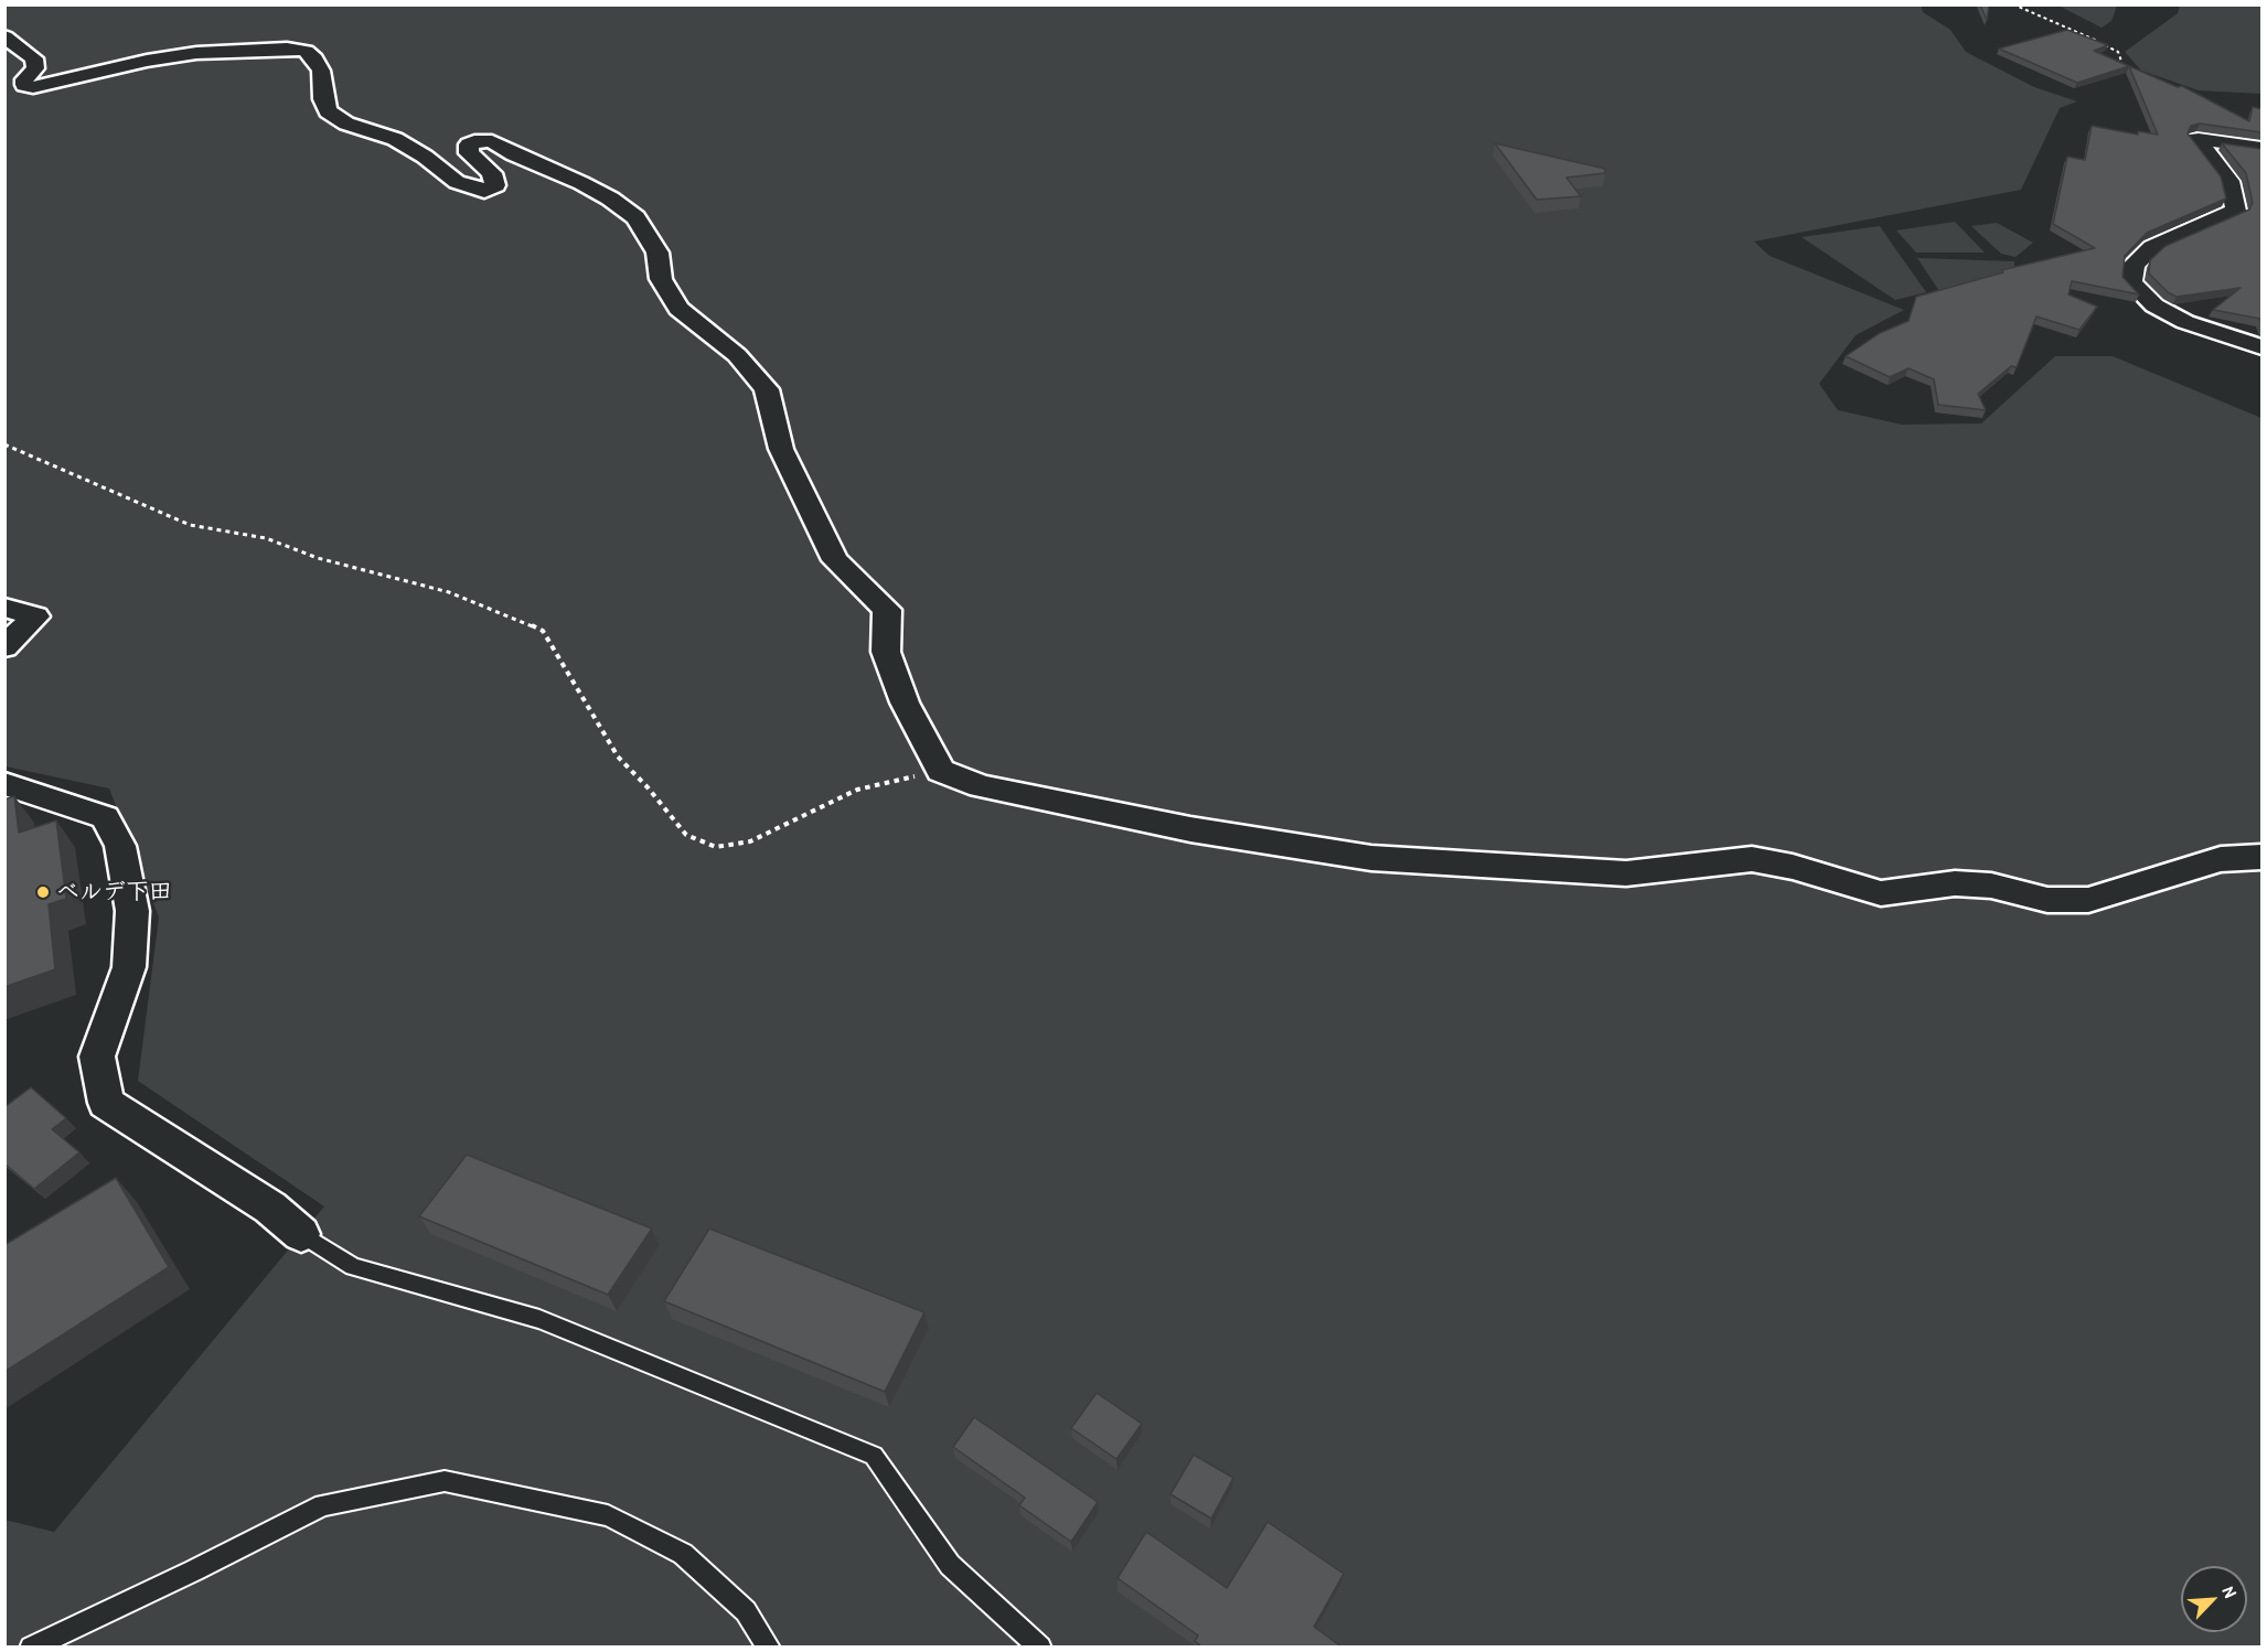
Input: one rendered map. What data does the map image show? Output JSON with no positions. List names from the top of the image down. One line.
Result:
{"places":["ベルデ下田"],"north":"top right"}
